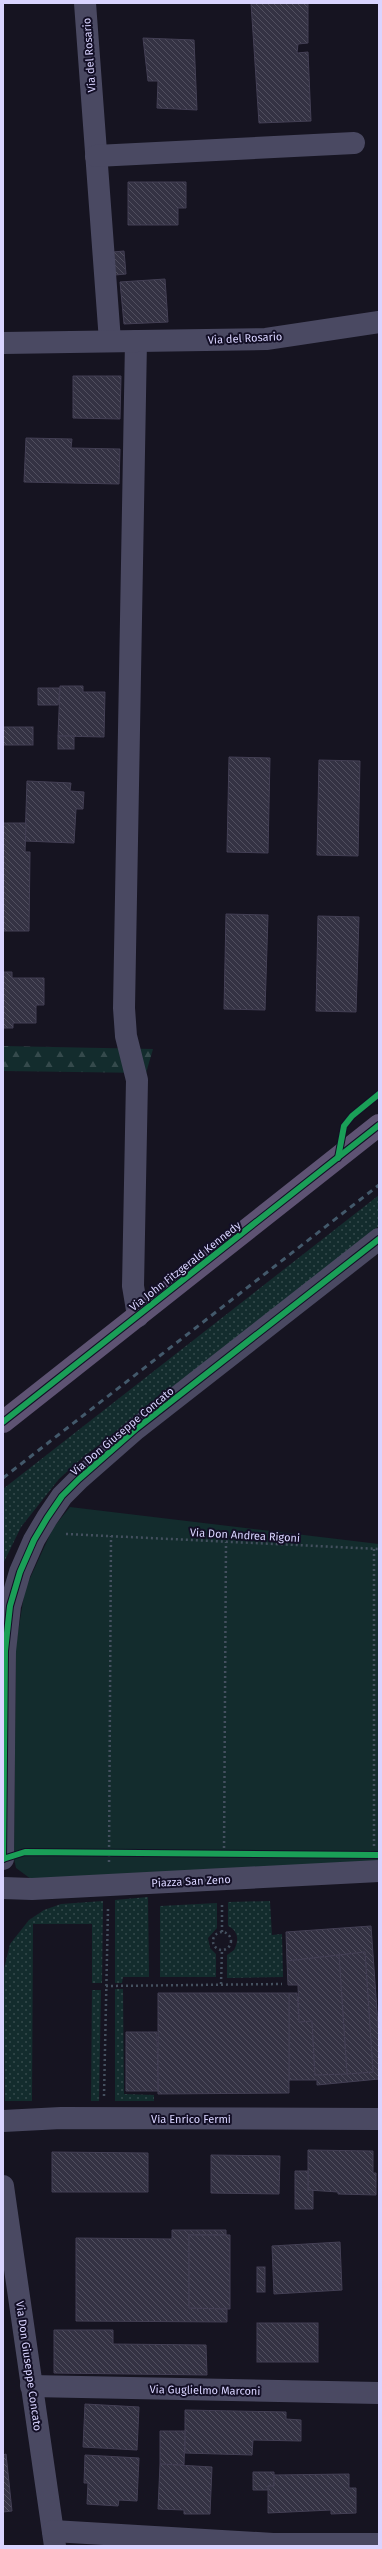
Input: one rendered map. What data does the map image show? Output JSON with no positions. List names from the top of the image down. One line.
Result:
{"streets":{"main road":["Via John Fitzgerald Kennedy"],"street":["Via del Rosario","Via Don Giuseppe Concato","Piazza San Zeno","Via Enrico Fermi","Via Guglielmo Marconi"],"path":["Via Don Andrea Rigoni"]},"crossings":[["Via Don Giuseppe Concato","Via Guglielmo Marconi"]]}
